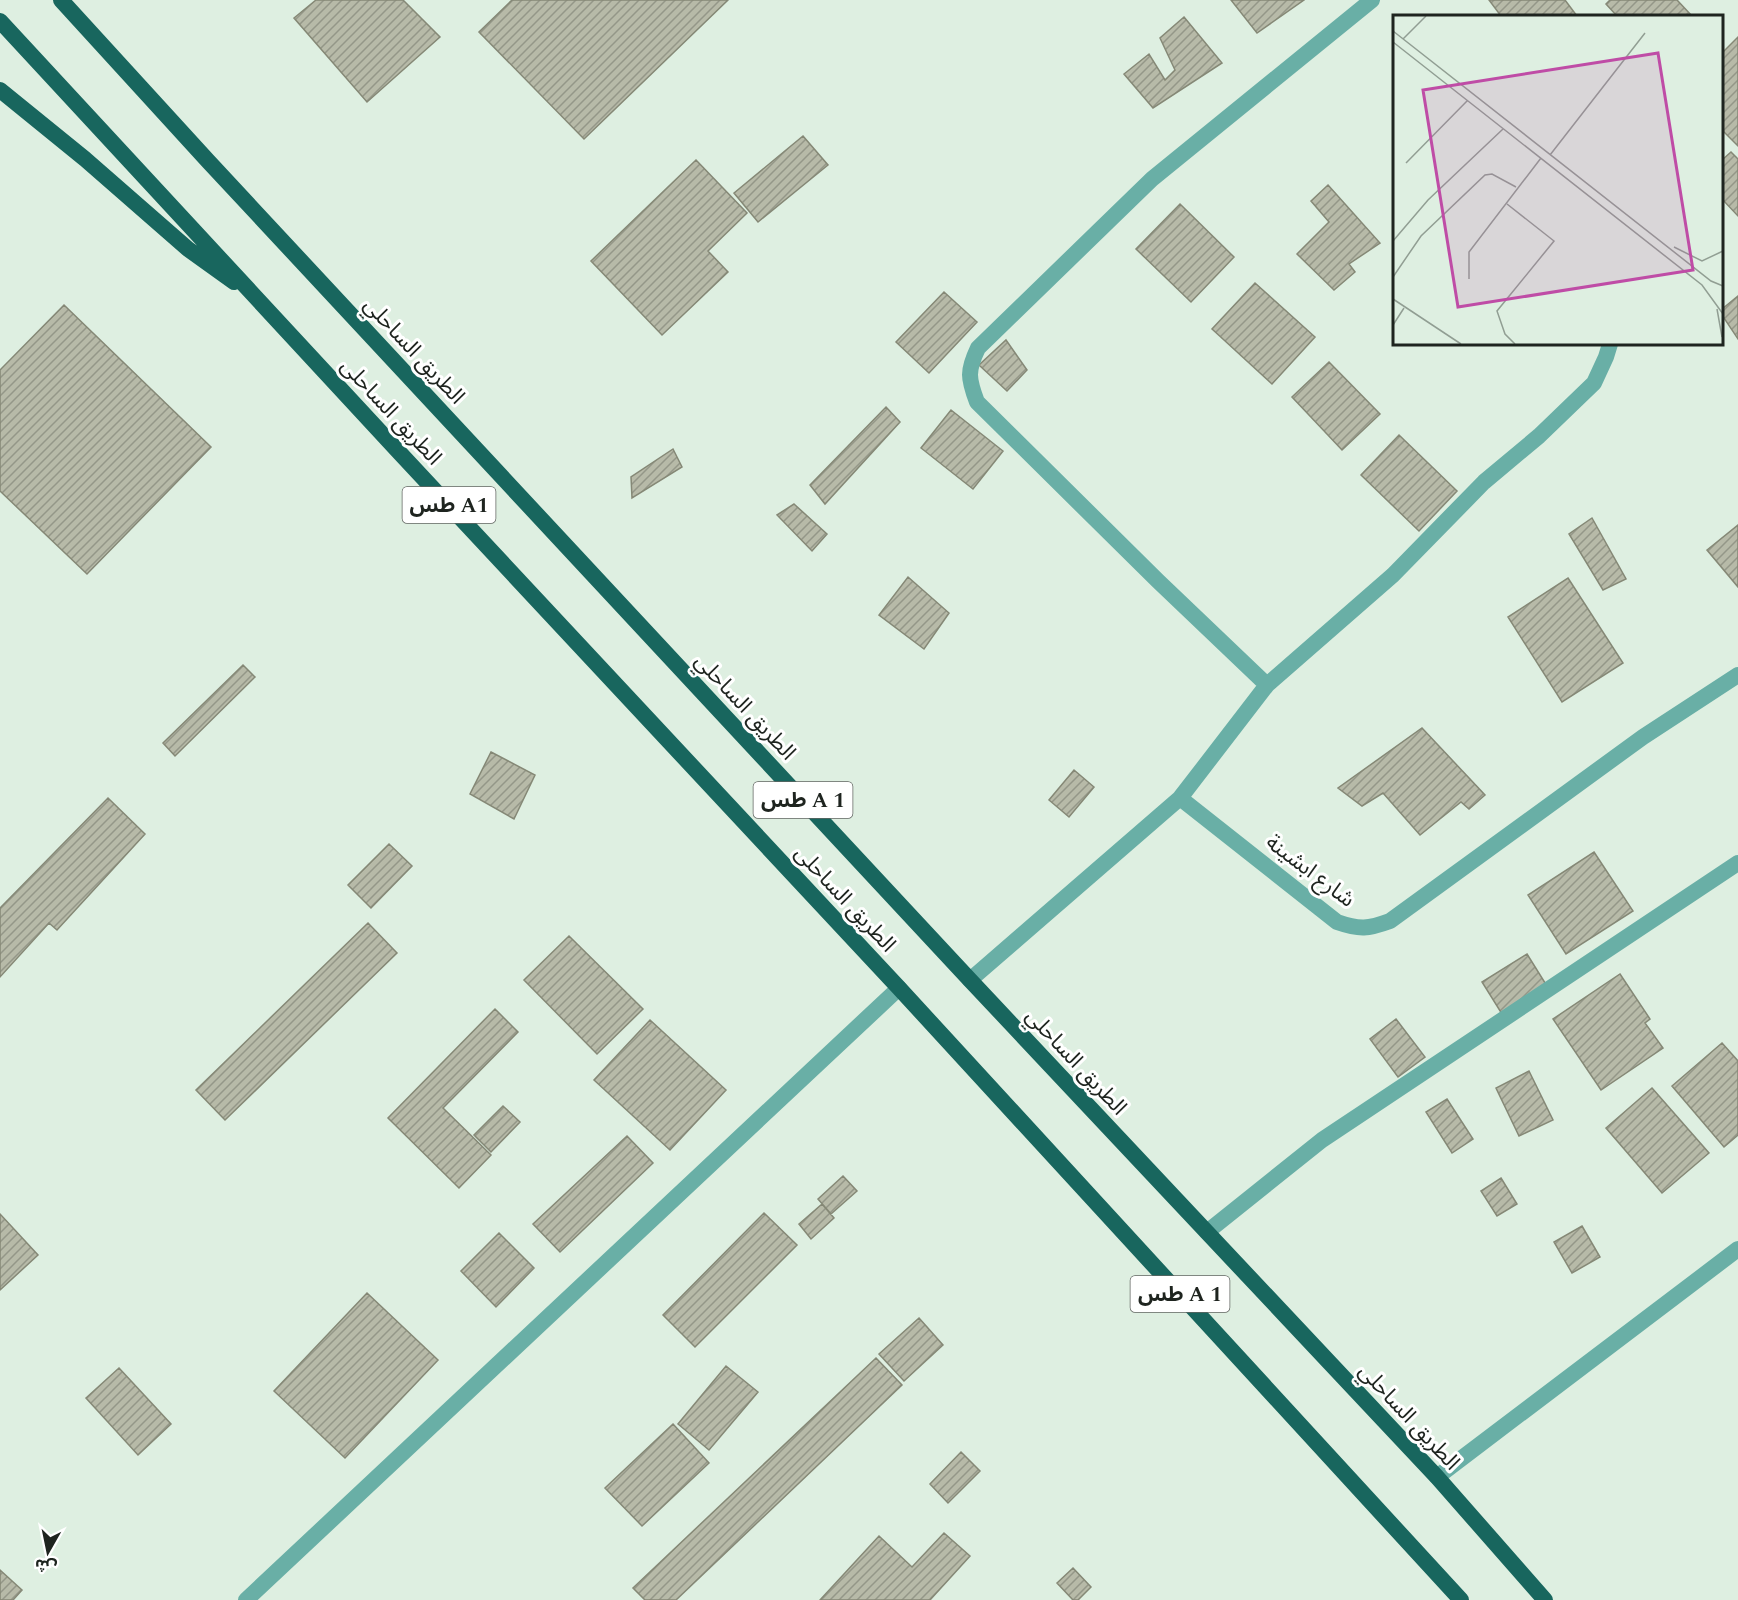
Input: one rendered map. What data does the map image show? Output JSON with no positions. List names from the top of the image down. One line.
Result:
{"streets":{"highway":["الطريق الساحلي","الطريق الساحلى","طس A1","طس A 1"],"street":["شارع ابشينة"]},"crossings":[["الطريق الساحلى","طس A 1"]],"north":"bottom"}
